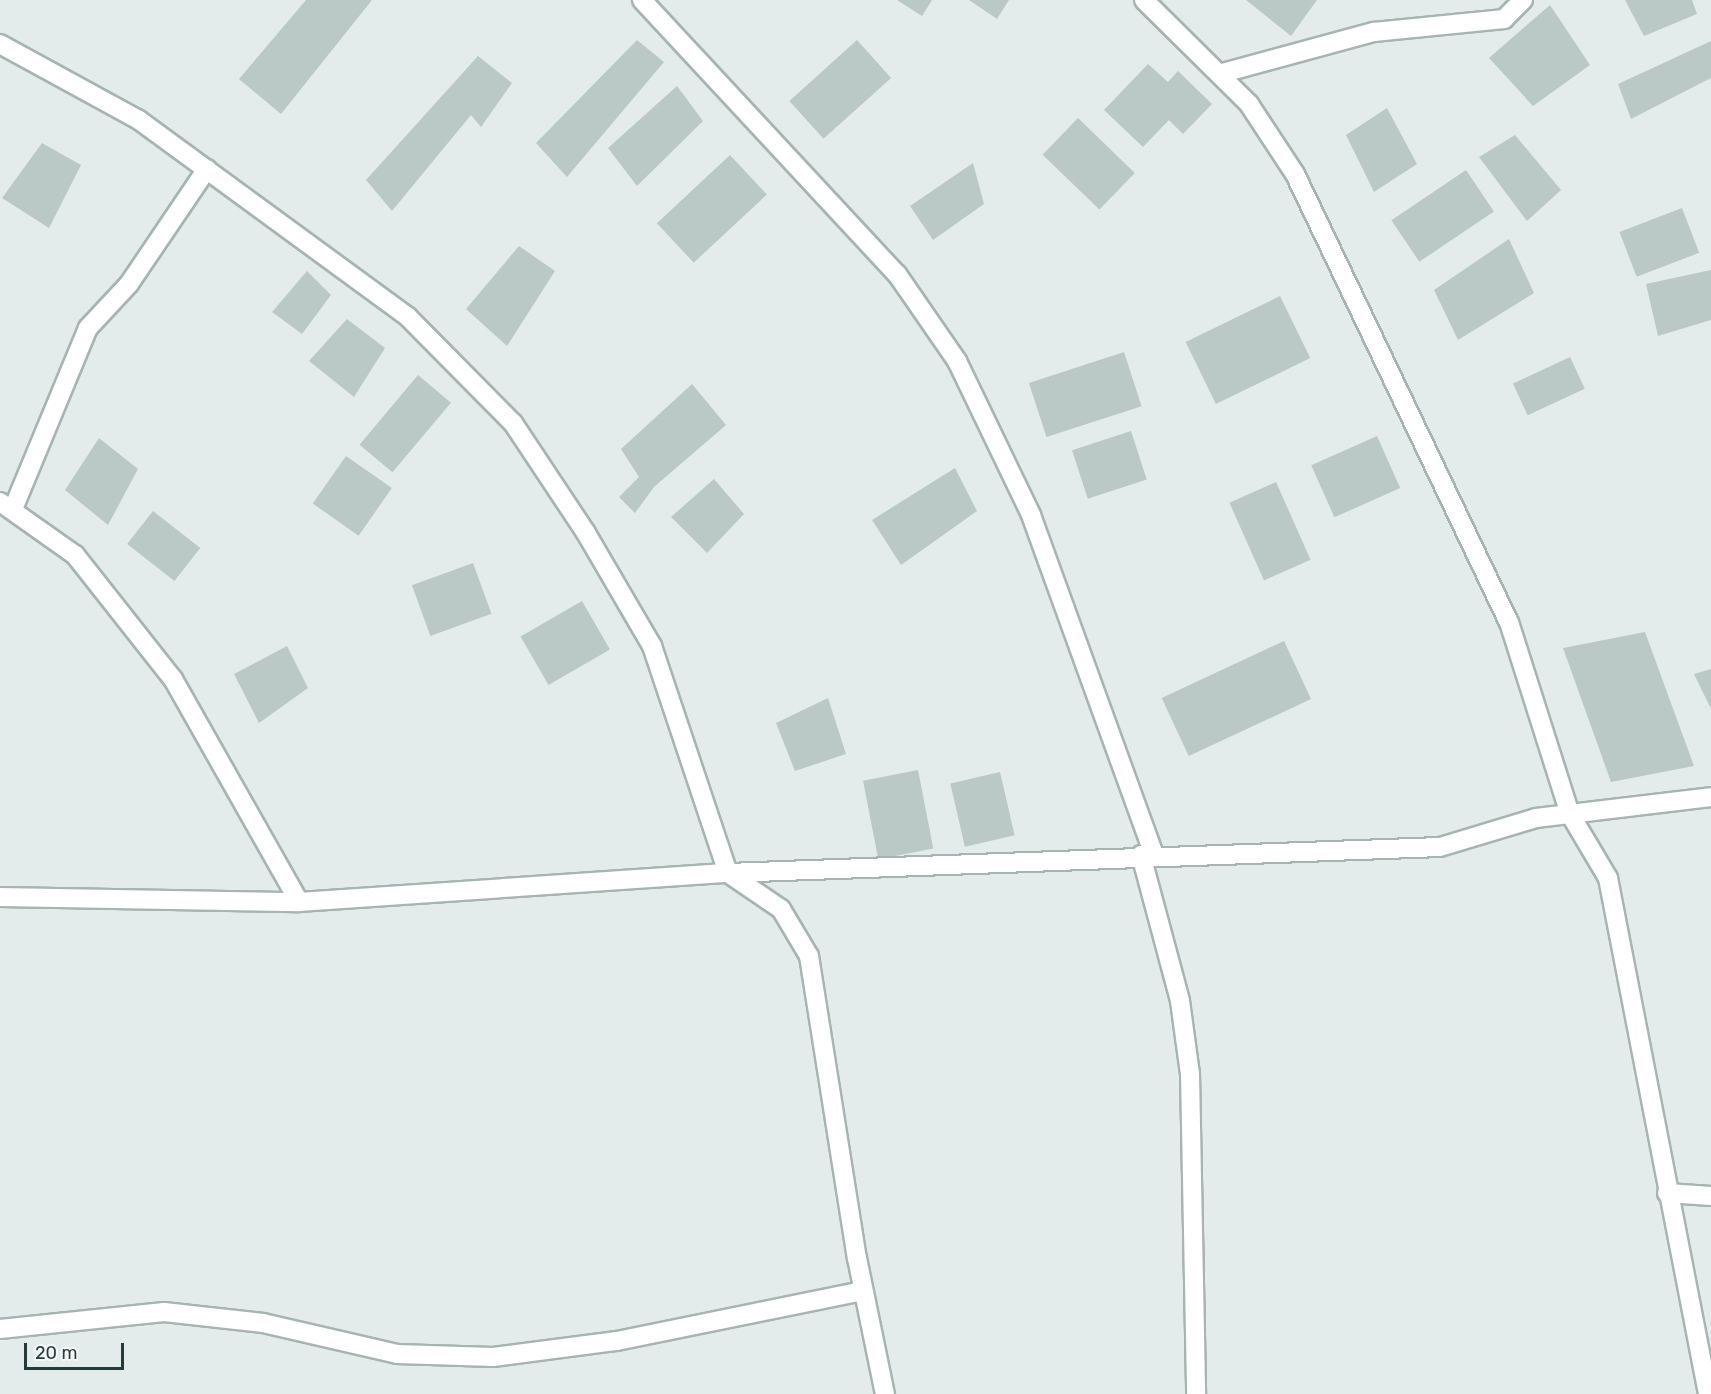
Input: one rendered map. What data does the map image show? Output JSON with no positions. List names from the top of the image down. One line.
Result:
{"scale_bar":"20 m"}
